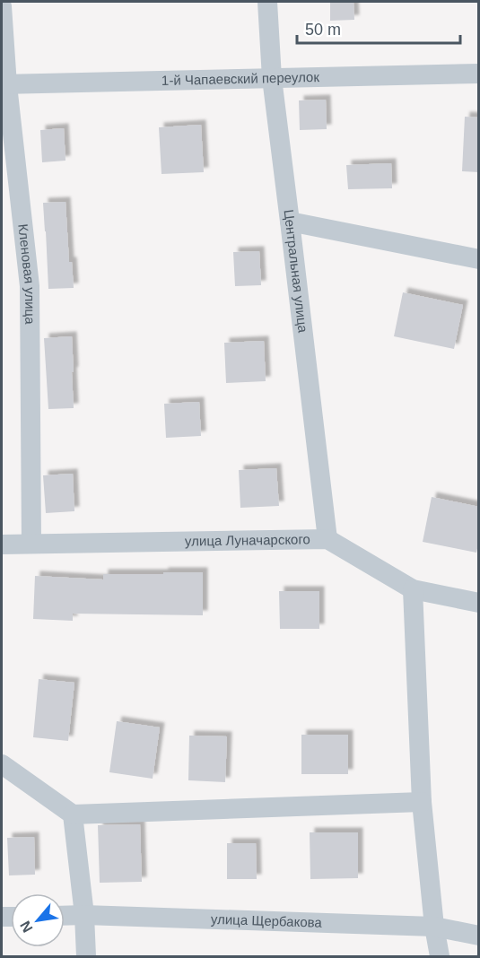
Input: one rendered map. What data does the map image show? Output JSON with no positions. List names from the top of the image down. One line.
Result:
{"streets":{"street":["1-й Чапаевский переулок","Центральная улица","Кленовая улица","улица Луначарского","улица Щербакова"]},"crossings":[["1-й Чапаевский переулок","Центральная улица"],["1-й Чапаевский переулок","Кленовая улица"],["Центральная улица","улица Луначарского"],["Кленовая улица","улица Луначарского"]],"scale_bar":"50 m","north":"bottom left"}
